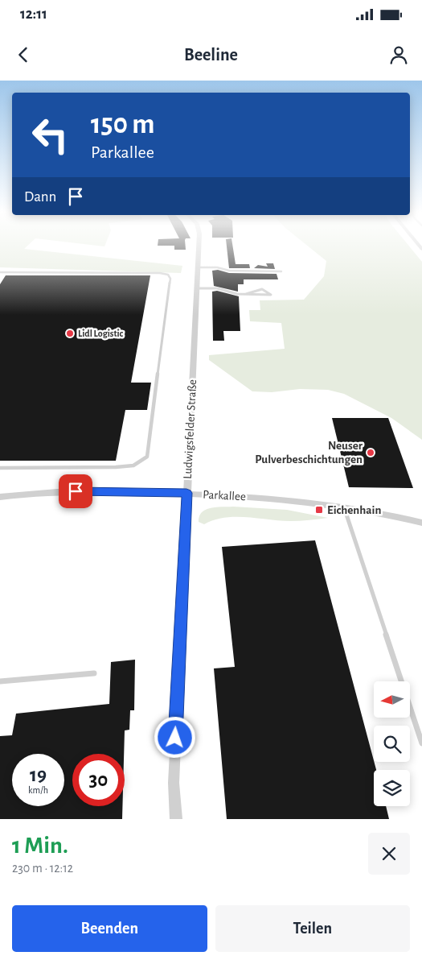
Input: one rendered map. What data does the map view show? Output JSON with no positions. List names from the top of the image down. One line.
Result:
{"streets":{"street":["Ludwigsfelder Straße","Parkallee"]},"crossings":[["Ludwigsfelder Straße","Parkallee"]],"places":{"other":["Lidl Logistic","Neuser Pulverbeschichtungen"],"transit":["Eichenhain"]},"north":"left","page":{"status":"12:11","header":"Beeline","turn":["150 m","Parkallee"],"then":"Dann","speed":"19 km/h","limit":"30","heading":["1 Min.","230 m · 12:12"],"buttons":["Beenden","Teilen"]}}
